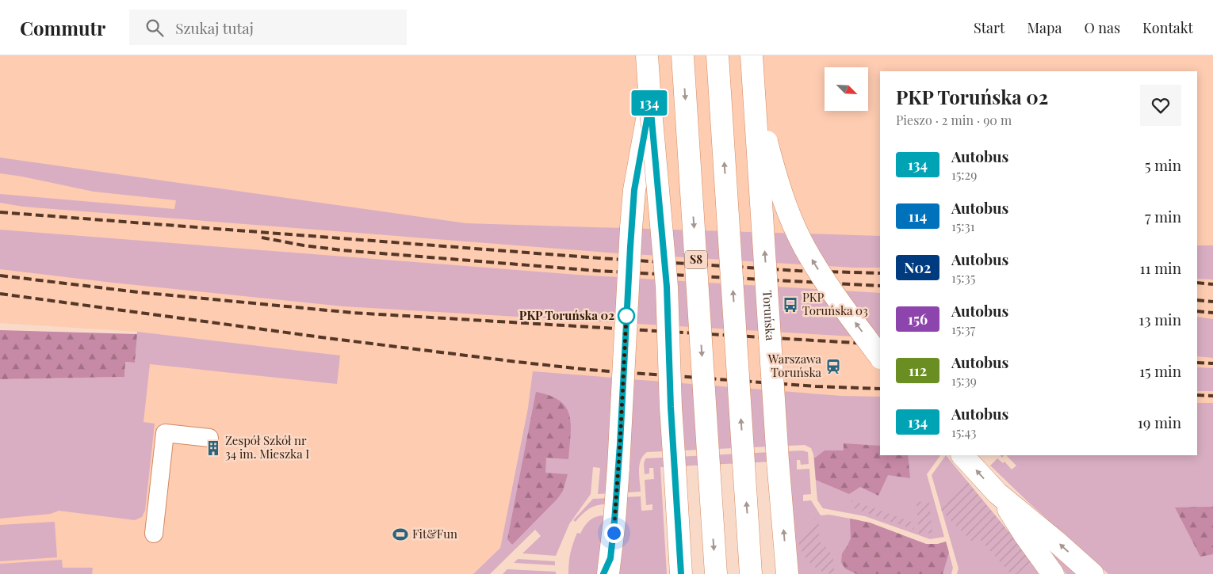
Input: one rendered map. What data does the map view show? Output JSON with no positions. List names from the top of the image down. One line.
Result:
{"streets":{"main road":["S8","Toruńska"]},"places":{"bus stop":["PKP Toruńska 03"],"other":["PKP Toruńska 02"],"station":["Warszawa Toruńska"],"building":["Zespół Szkół nr 34 im. Mieszka I"],"sports":["Fit&Fun"]},"lines":["bus line 134"],"north":"bottom right","page":{"header":"Commutr","search":"Szukaj tutaj","nav":["Start","Mapa","O nas","Kontakt"],"on_map":"134","heading":["PKP Toruńska 02","Pieszo · 2 min · 90 m"],"list":[{"mark":"134","name":"Autobus","note":"15:29","value":"5 min"},{"mark":"114","name":"Autobus","note":"15:31","value":"7 min"},{"mark":"N02","name":"Autobus","note":"15:35","value":"11 min"},{"mark":"156","name":"Autobus","note":"15:37","value":"13 min"},{"mark":"112","name":"Autobus","note":"15:39","value":"15 min"},{"mark":"134","name":"Autobus","note":"15:43","value":"19 min"}]}}
